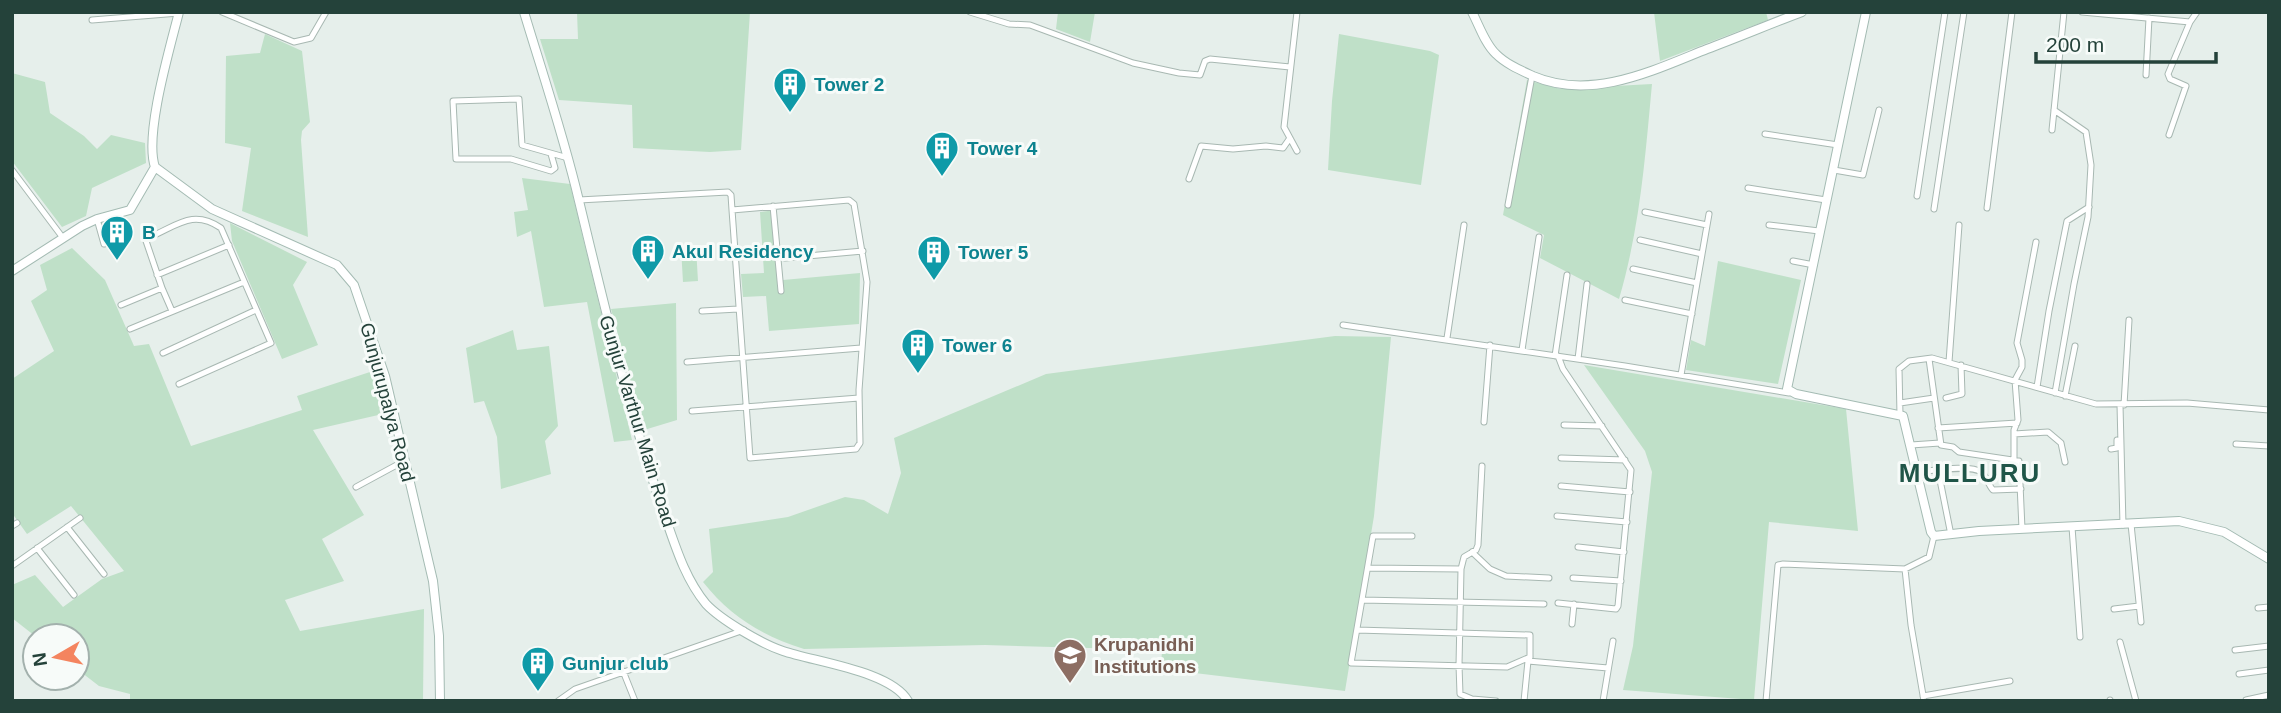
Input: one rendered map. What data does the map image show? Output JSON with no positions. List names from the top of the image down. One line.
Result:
{"streets":{"street":["Gunjurupalya Road","Gunjur Varthur Main Road"]},"districts":["MULLURU"],"places":{"building":["Tower 2","Tower 4","B","Akul Residency","Tower 5","Tower 6","Gunjur club"],"school or university":["Krupanidhi Institutions"]},"scale_bar":"200 m","north":"left"}
